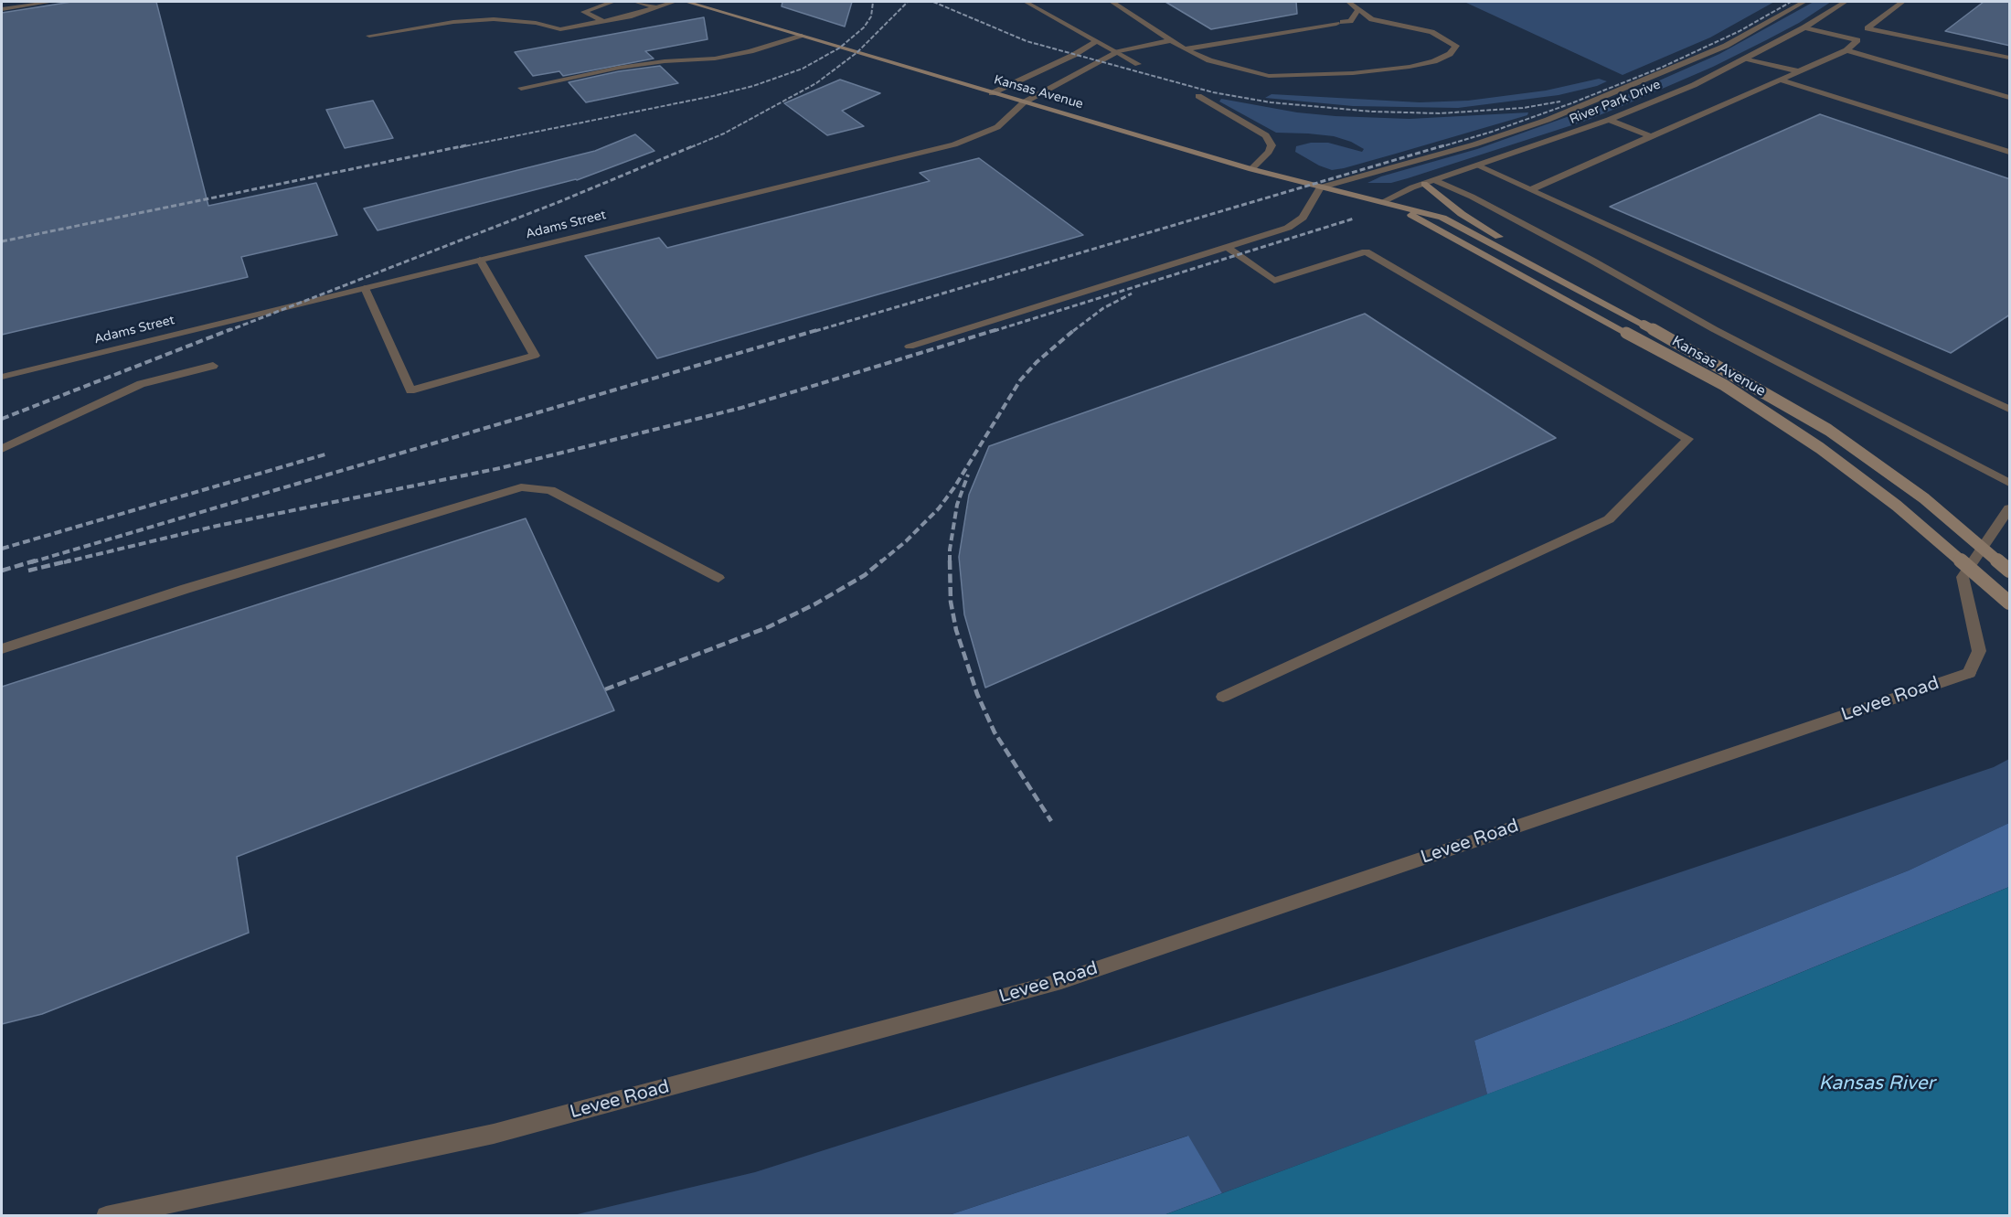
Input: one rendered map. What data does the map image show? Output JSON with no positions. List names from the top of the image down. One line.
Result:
{"streets":{"main road":["Kansas Avenue"],"street":["River Park Drive","Adams Street","Levee Road"]},"crossings":[["Kansas Avenue","River Park Drive"],["Kansas Avenue","Adams Street"]],"water":["Kansas River"]}
